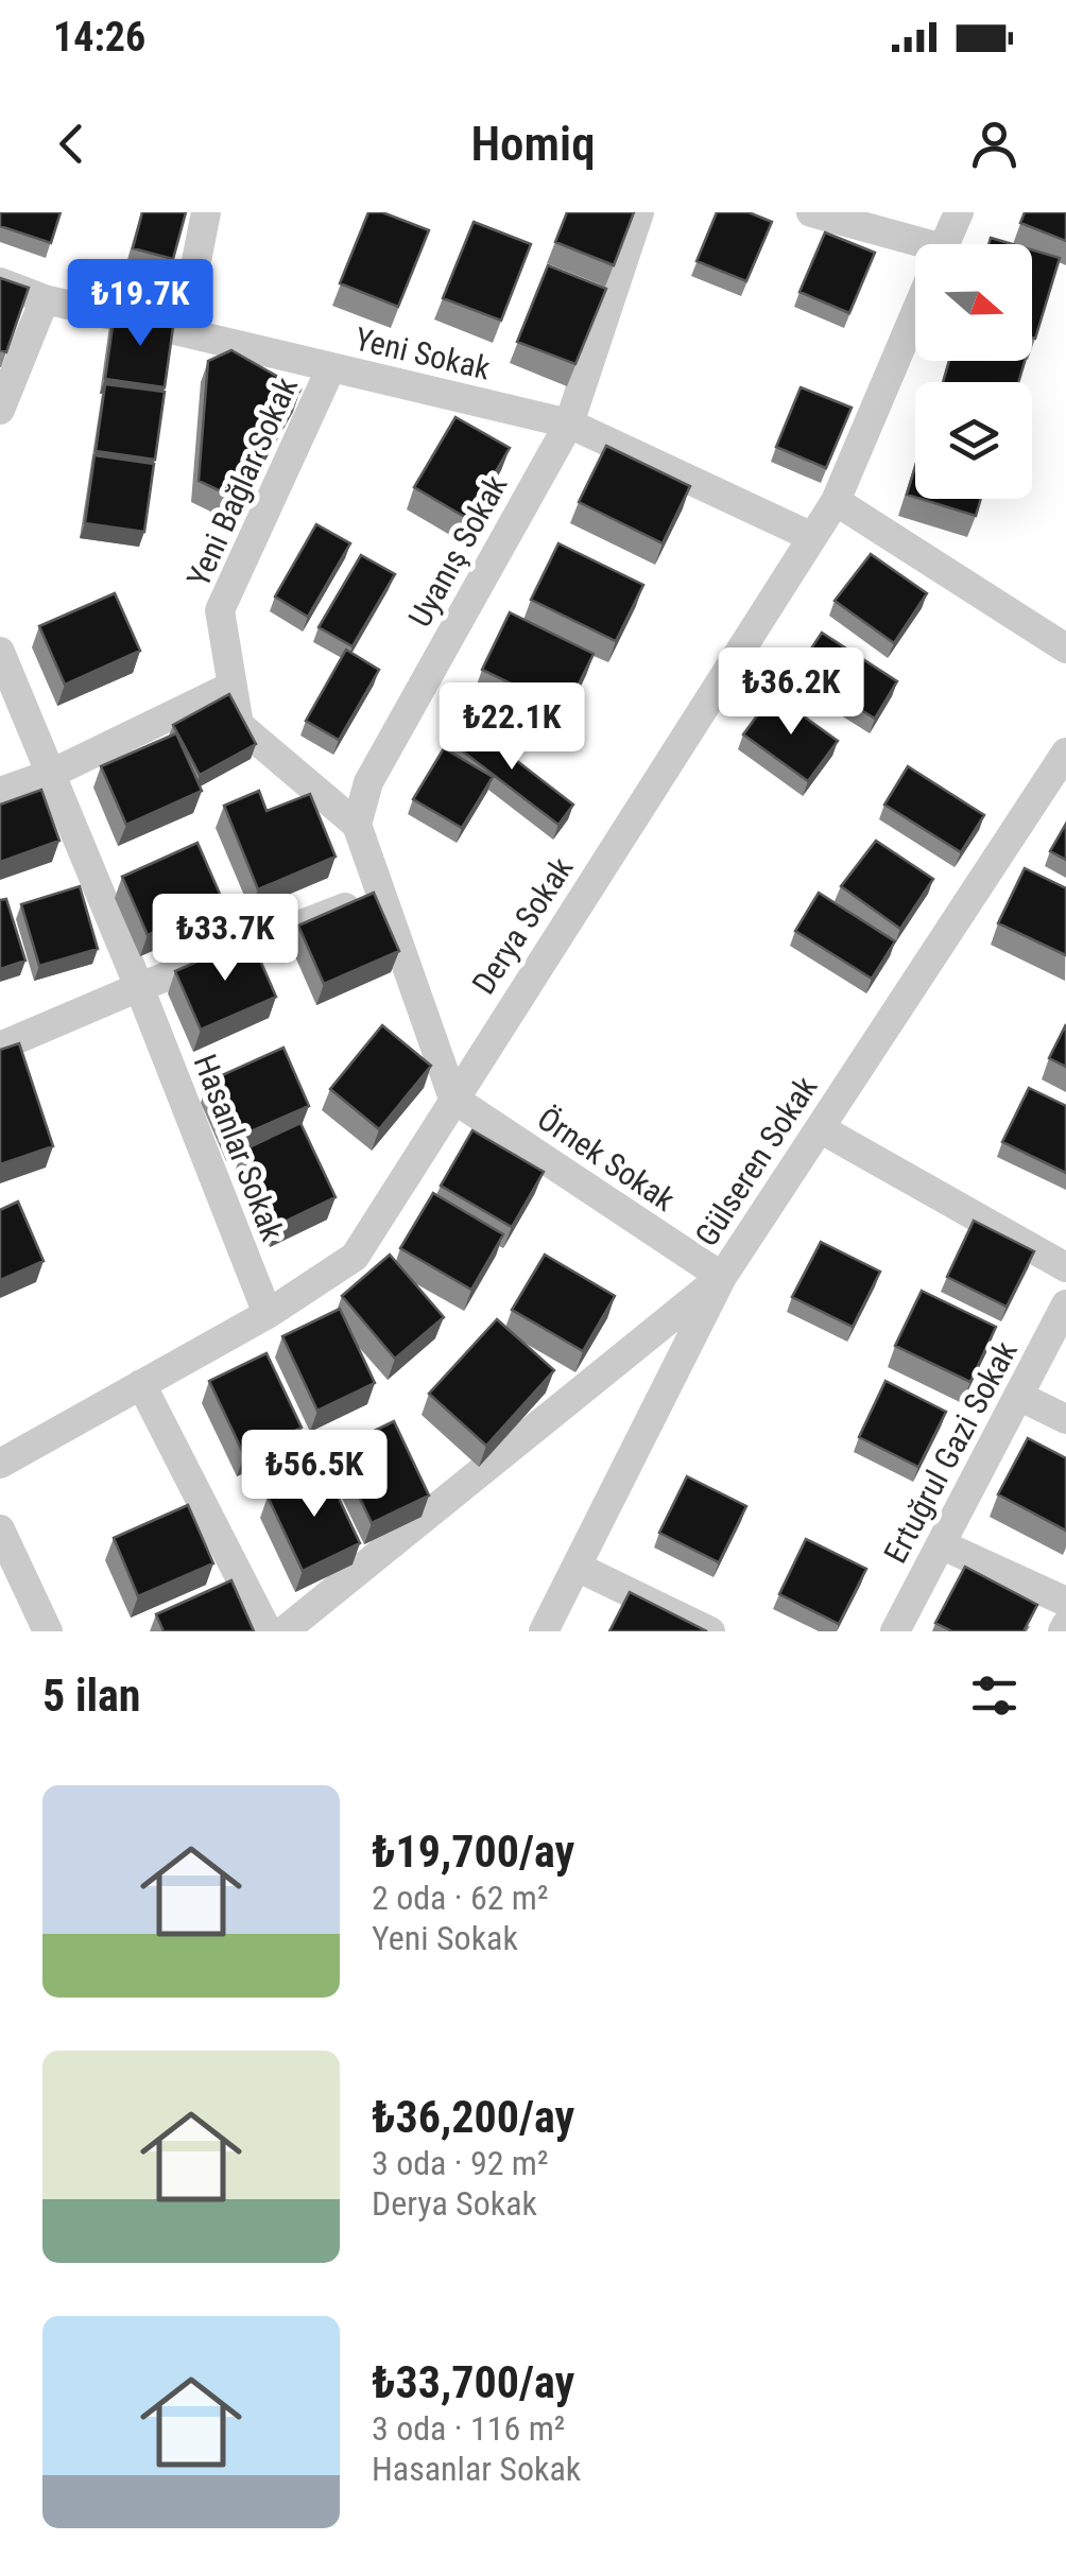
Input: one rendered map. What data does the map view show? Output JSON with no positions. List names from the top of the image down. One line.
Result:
{"streets":{"street":["Yeni Sokak","Yeni Bağlar Sokak","Uyanış Sokak","Derya Sokak","Hasanlar Sokak","Örnek Sokak","Gülseren Sokak","Ertuğrul Gazi Sokak"]},"crossings":[["Yeni Sokak","Yeni Bağlar Sokak"],["Yeni Sokak","Uyanış Sokak"],["Yeni Sokak","Derya Sokak"],["Yeni Bağlar Sokak","Uyanış Sokak"],["Derya Sokak","Hasanlar Sokak"],["Derya Sokak","Örnek Sokak"],["Örnek Sokak","Gülseren Sokak"]],"north":"right","page":{"status":"14:26","header":"Homiq","price":["₺19.7K","₺36.2K","₺22.1K","₺33.7K","₺56.5K"],"heading":"5 ilan","list":[{"name":"₺19,700/ay","note":"2 oda · 62 m² · Yeni Sokak"},{"name":"₺36,200/ay","note":"3 oda · 92 m² · Derya Sokak"},{"name":"₺33,700/ay","note":"3 oda · 116 m² · Hasanlar Sokak"}]}}
